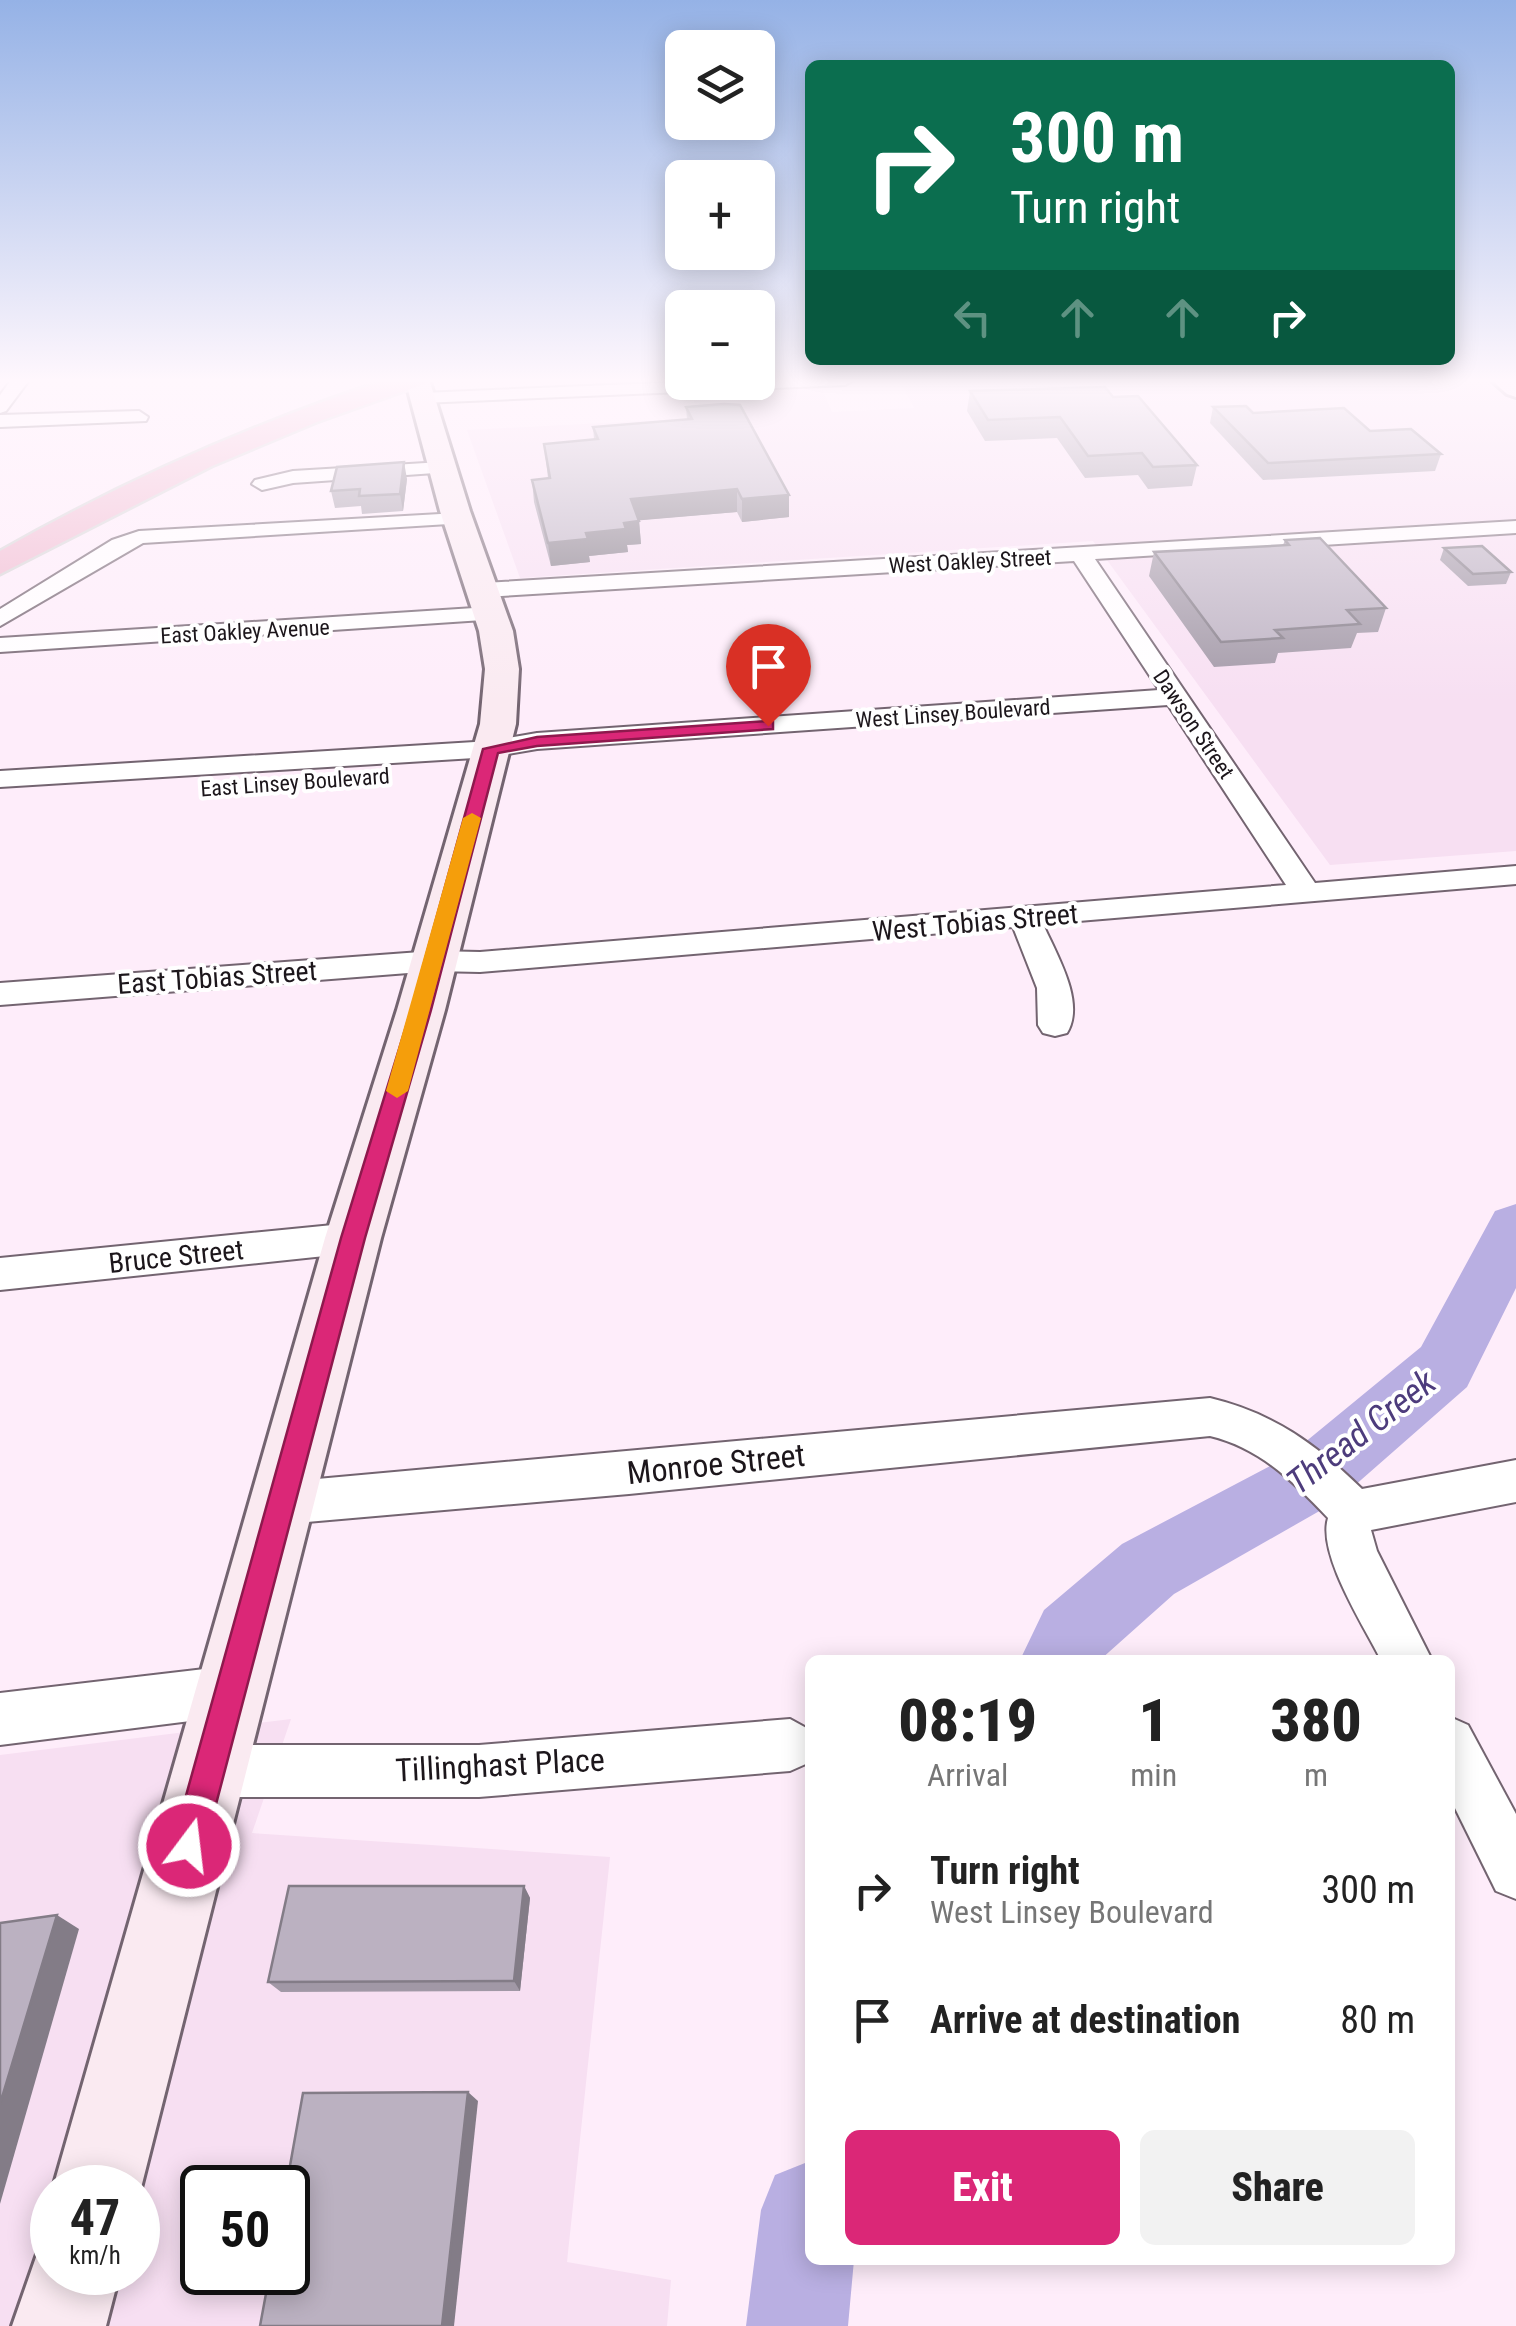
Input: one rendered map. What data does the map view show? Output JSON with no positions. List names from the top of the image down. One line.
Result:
{"streets":{"street":["West Oakley Street","East Oakley Avenue","West Linsey Boulevard","Dawson Street","East Linsey Boulevard","West Tobias Street","East Tobias Street","Bruce Street","Monroe Street","Tillinghast Place"]},"crossings":[["West Oakley Street","East Oakley Avenue"],["West Oakley Street","Dawson Street"],["West Linsey Boulevard","Dawson Street"],["West Linsey Boulevard","East Linsey Boulevard"],["Dawson Street","West Tobias Street"],["West Tobias Street","East Tobias Street"]],"water":["Thread Creek"],"page":{"map_buttons":["+","−"],"turn":["300 m","Turn right"],"eta":["08:19","Arrival","1","min","380","m"],"list":[{"name":"Turn right","note":"West Linsey Boulevard","value":"300 m"},{"name":"Arrive at destination","value":"80 m"}],"buttons":["Exit","Share"],"speed":"47 km/h","limit":"50"}}
